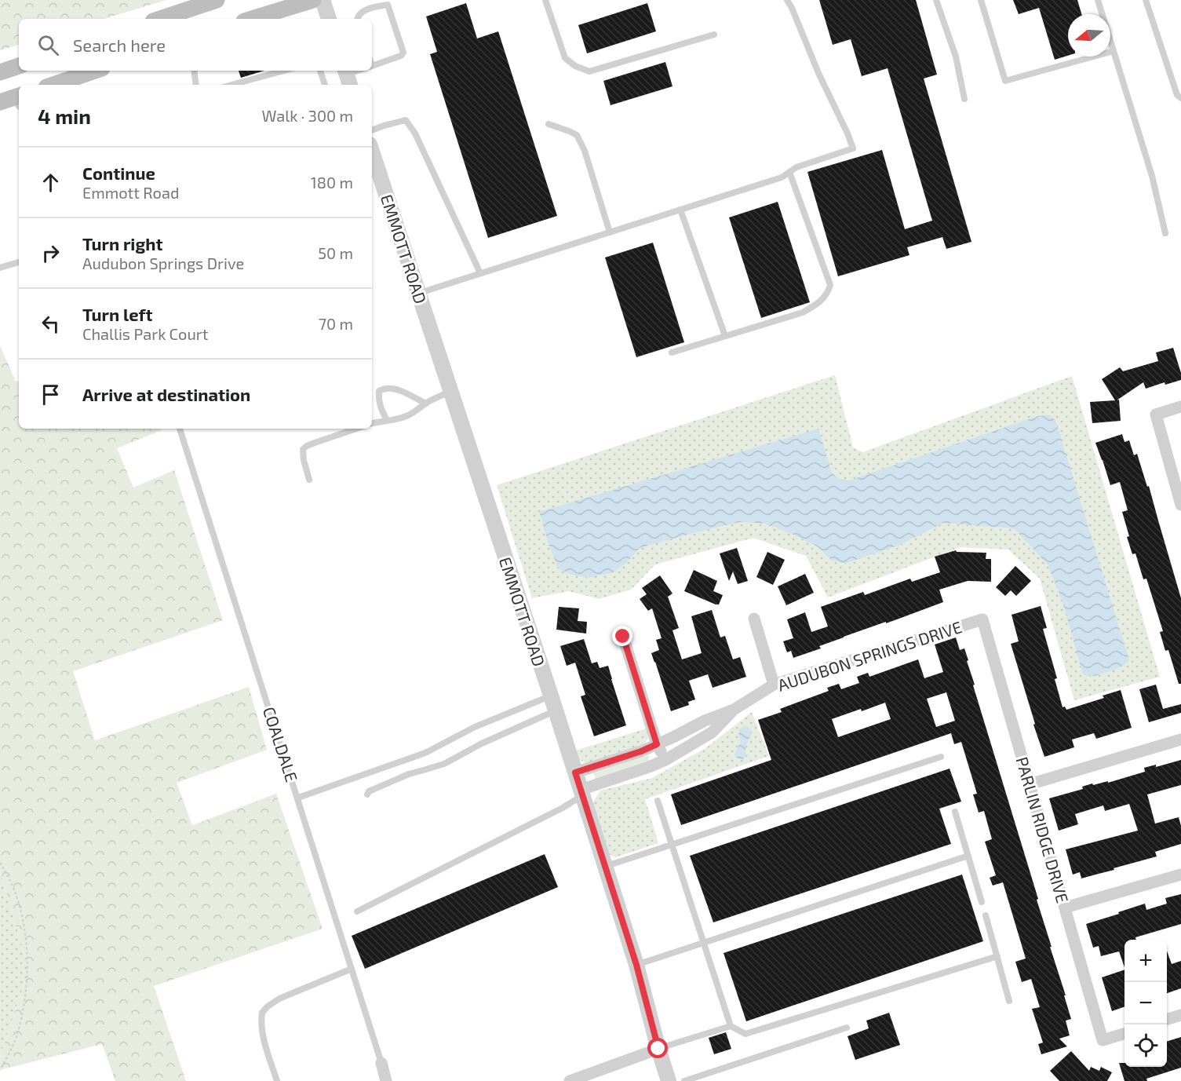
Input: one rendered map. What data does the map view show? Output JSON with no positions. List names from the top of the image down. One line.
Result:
{"streets":{"street":["EMMOTT ROAD","AUDUBON SPRINGS DRIVE","PARLIN RIDGE DRIVE"],"lane":["COALDALE"]},"crossings":[["EMMOTT ROAD","AUDUBON SPRINGS DRIVE"],["AUDUBON SPRINGS DRIVE","PARLIN RIDGE DRIVE"]],"north":"left","page":{"search":"Search here","heading":["4 min","Walk · 300 m"],"list":[["Continue","Emmott Road","180 m"],["Turn right","Audubon Springs Drive","50 m"],["Turn left","Challis Park Court","70 m"],"Arrive at destination"],"map_buttons":["+","−"]}}
